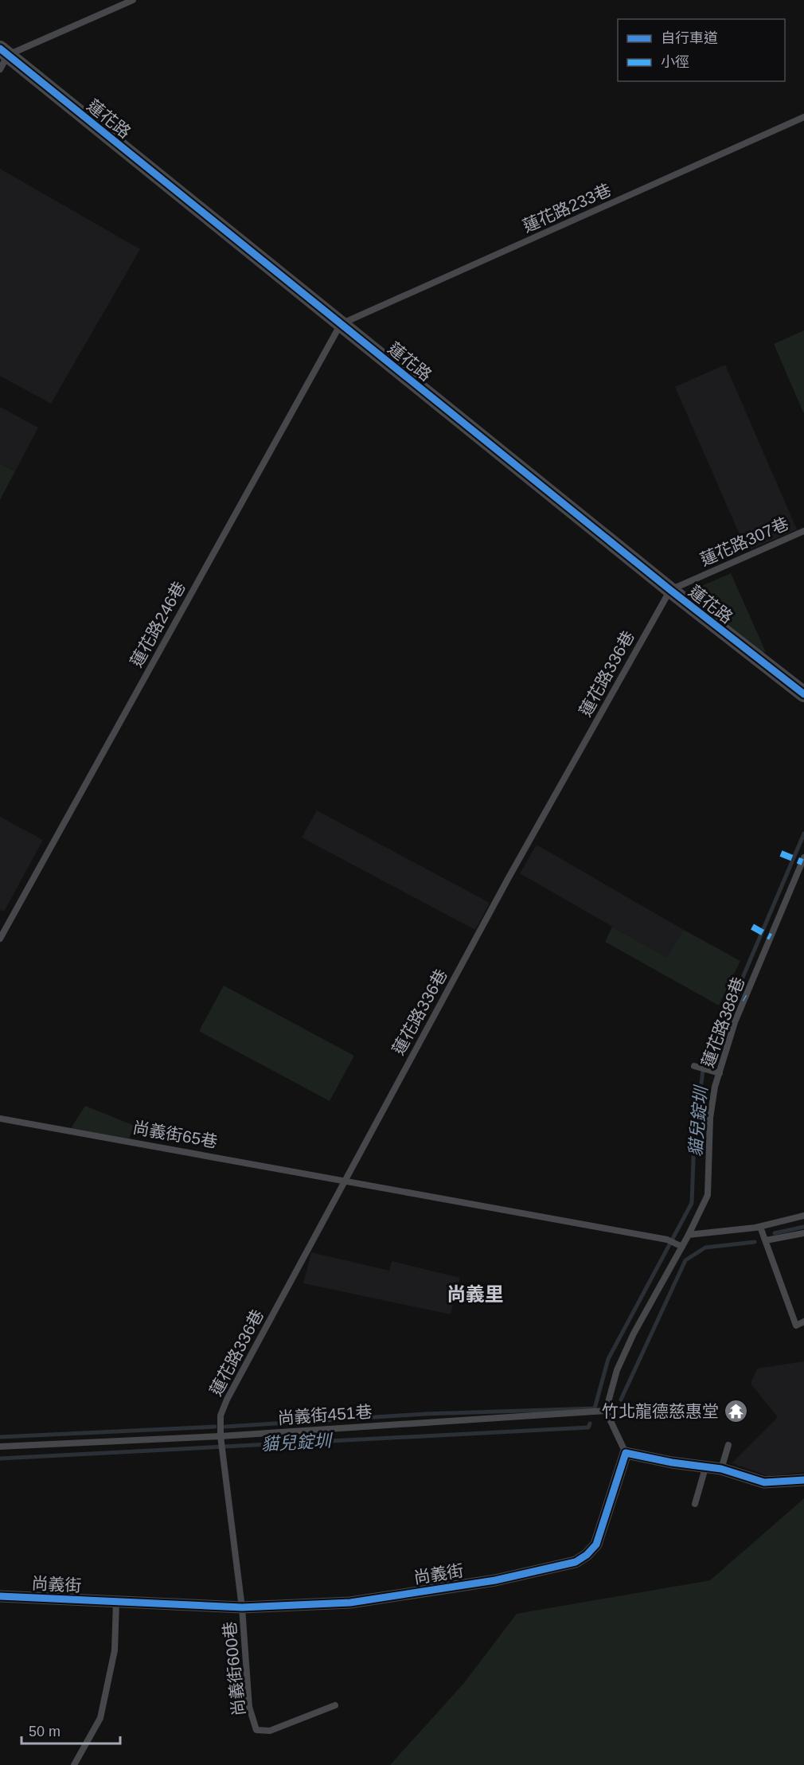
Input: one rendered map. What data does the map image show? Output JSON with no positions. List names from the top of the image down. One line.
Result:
{"streets":{"street":["蓮花路","尚義街"],"lane":["蓮花路233巷","蓮花路307巷","蓮花路246巷","蓮花路336巷","蓮花路388巷","尚義街65巷","尚義街451巷","尚義街600巷"]},"crossings":[["蓮花路","蓮花路233巷"],["蓮花路","蓮花路307巷"],["蓮花路","蓮花路246巷"],["蓮花路","蓮花路336巷"],["蓮花路233巷","蓮花路246巷"],["蓮花路307巷","蓮花路336巷"],["蓮花路336巷","尚義街65巷"],["蓮花路336巷","尚義街451巷"],["蓮花路336巷","尚義街"],["蓮花路336巷","尚義街600巷"],["蓮花路388巷","尚義街65巷"],["蓮花路388巷","尚義街451巷"],["尚義街","尚義街600巷"]],"districts":["尚義里"],"water":["貓兒錠圳"],"places":{"temple":["竹北龍德慈惠堂"]},"legend":["自行車道","小徑"],"scale_bar":"50 m"}
